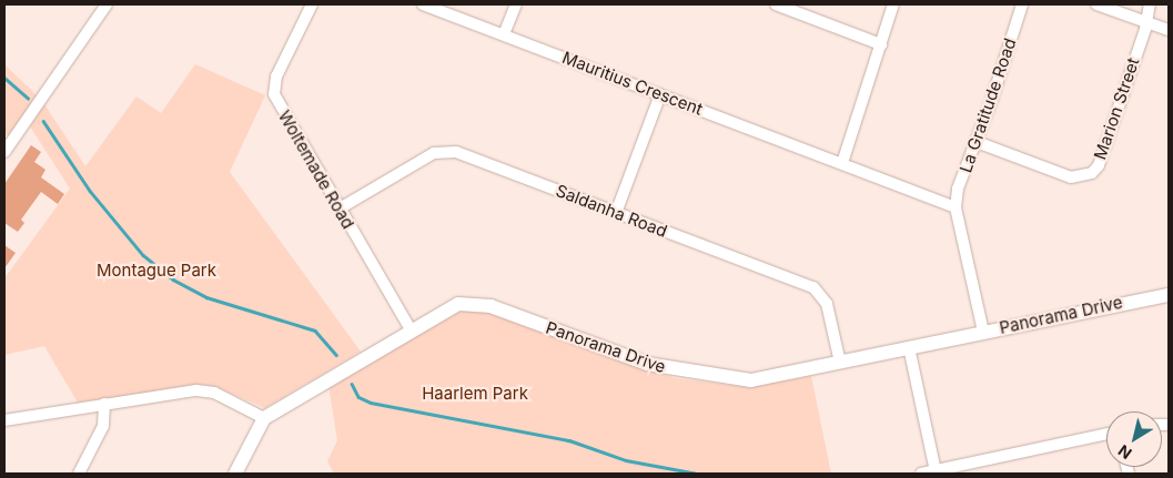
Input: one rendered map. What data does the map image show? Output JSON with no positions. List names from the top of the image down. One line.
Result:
{"streets":{"street":["Mauritius Crescent","La Gratitude Road","Marion Street","Woltemade Road","Saldanha Road","Panorama Drive"]},"crossings":[["Mauritius Crescent","La Gratitude Road"],["La Gratitude Road","Marion Street"],["Woltemade Road","Saldanha Road"],["Woltemade Road","Panorama Drive"],["Saldanha Road","Panorama Drive"]],"parks":["Montague Park","Haarlem Park"],"north":"bottom left"}
